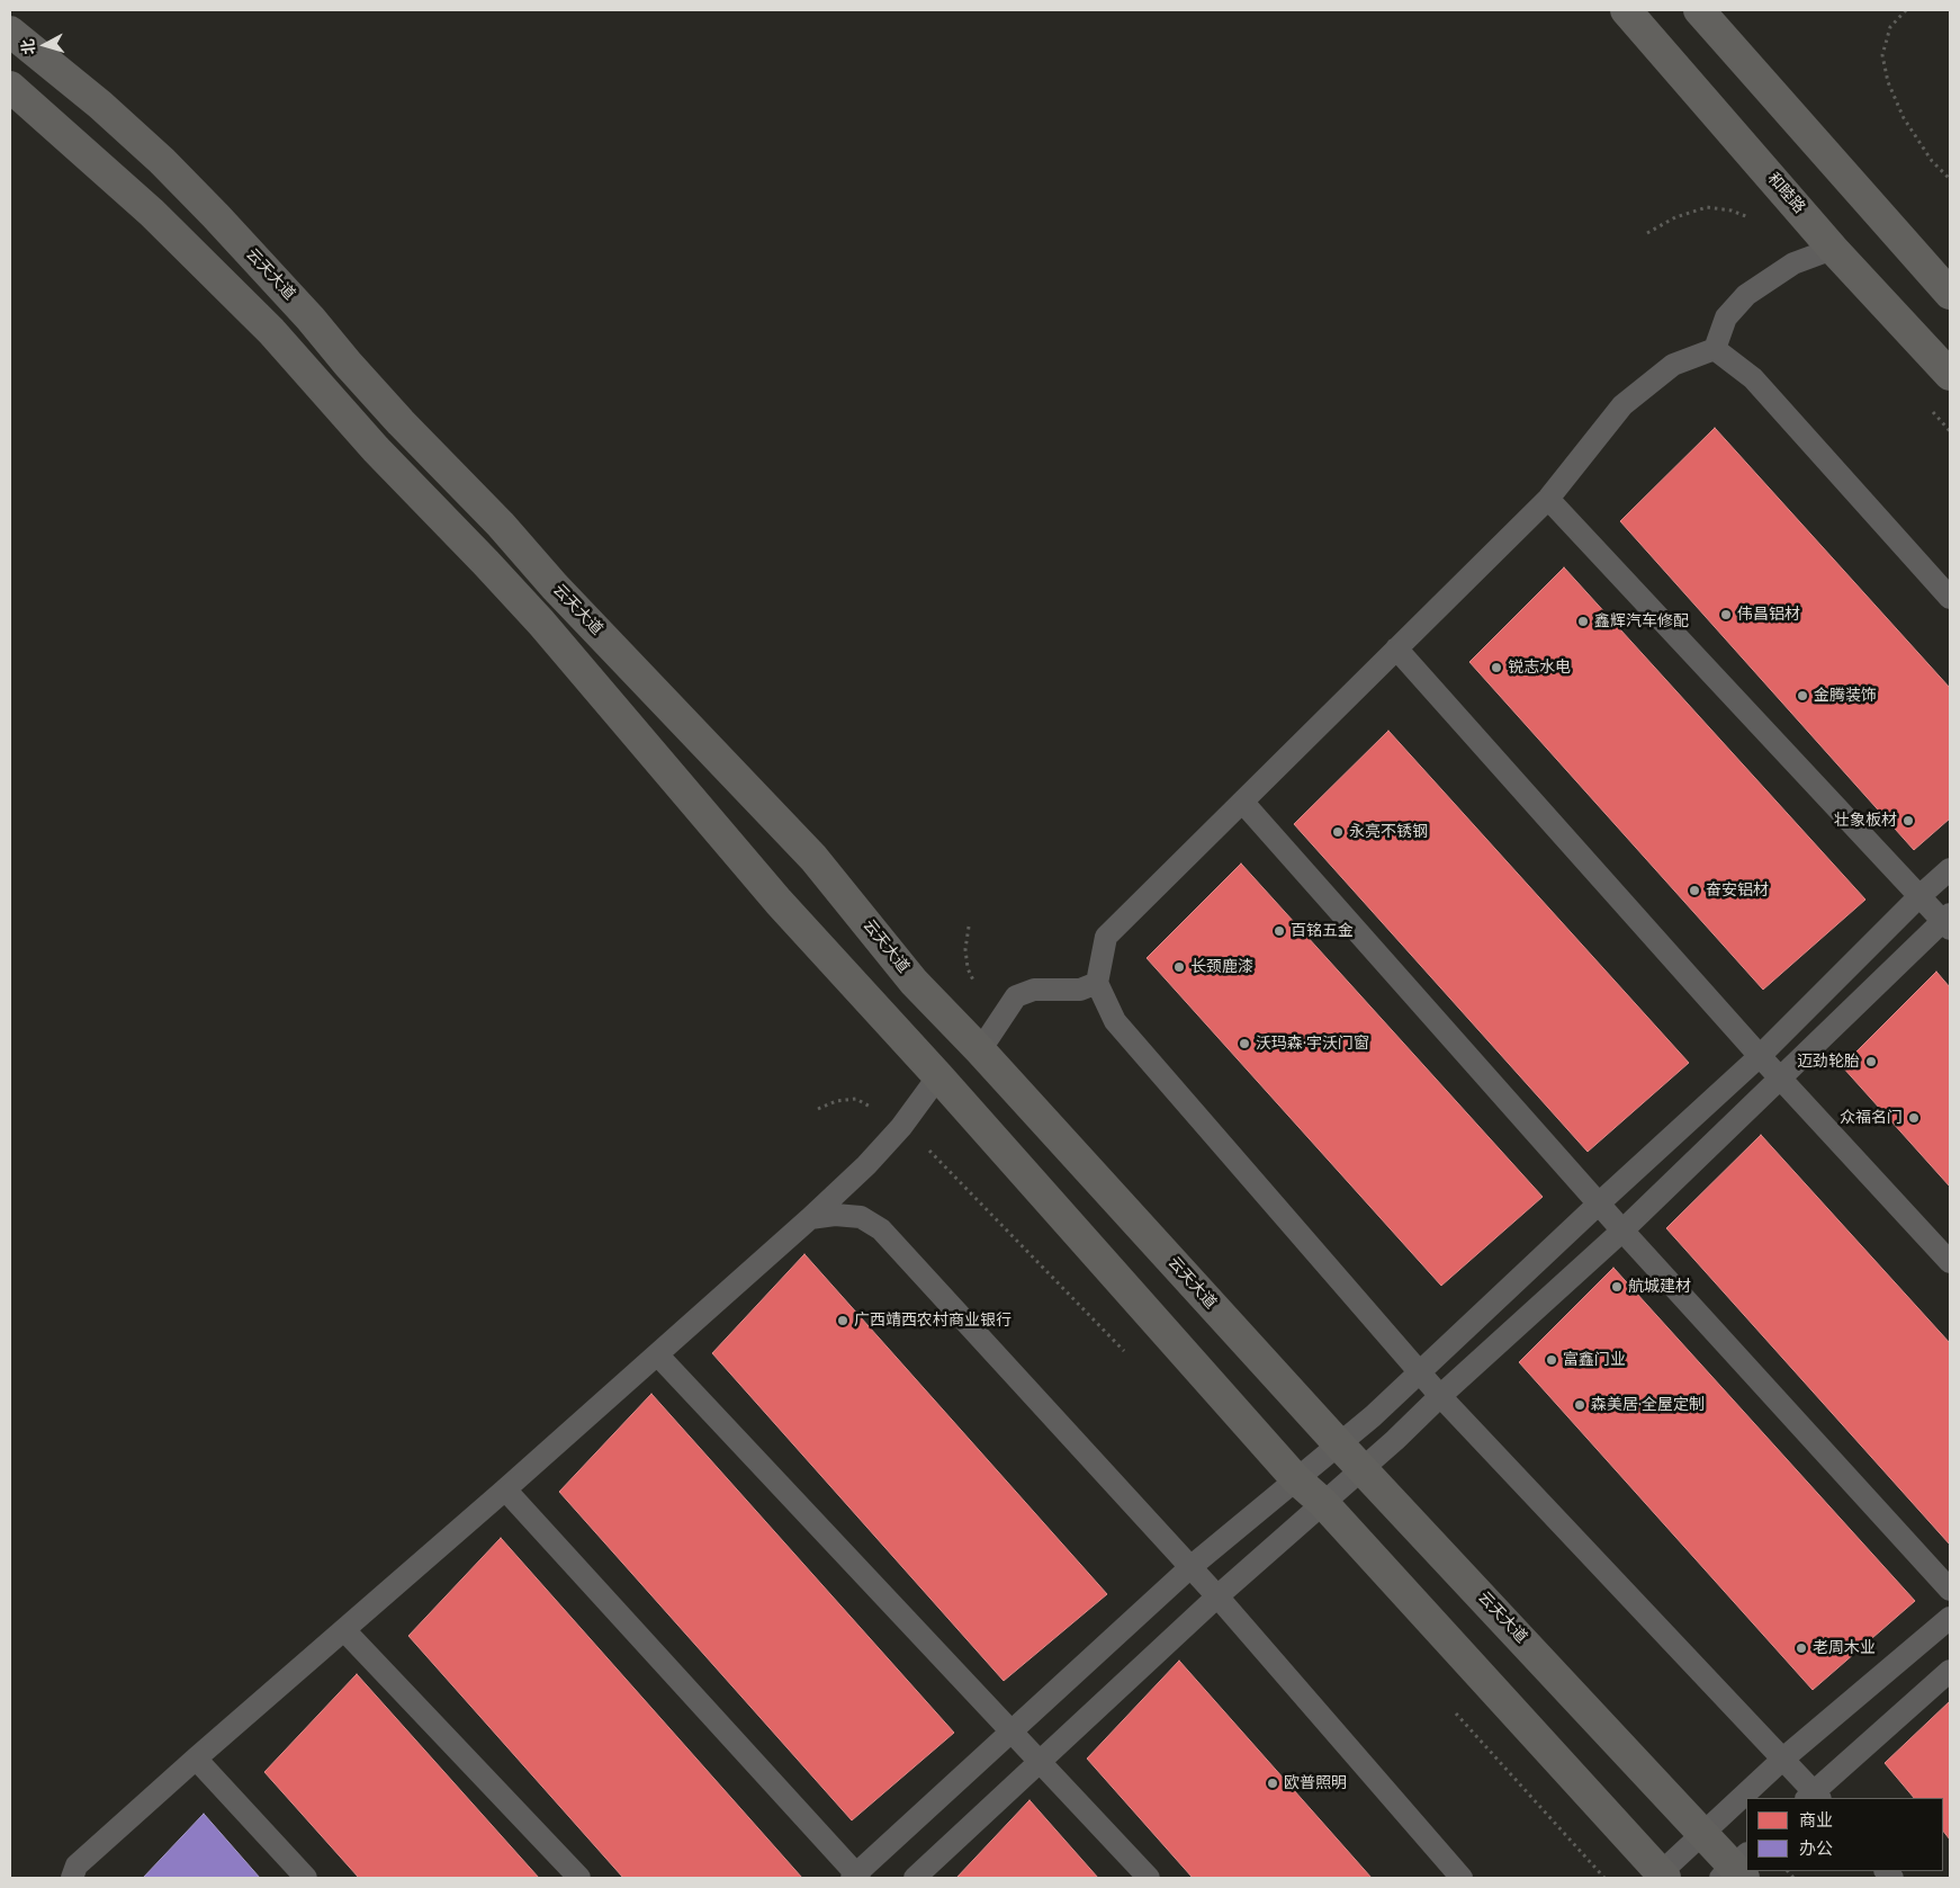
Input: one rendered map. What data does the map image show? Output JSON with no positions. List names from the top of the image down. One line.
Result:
{"streets":{"main road":["和睦路","云天大道"]},"places":["伟昌铝材","鑫辉汽车修配","锐志水电","金腾装饰","壮象板材","永亮不锈钢","奋安铝材","百铭五金","长颈鹿漆","沃玛森·宇沃门窗","迈劲轮胎","众福名门","航城建材","广西靖西农村商业银行","富鑫门业","森美居·全屋定制","老周木业","欧普照明"],"legend":["商业","办公"],"north":"left"}
